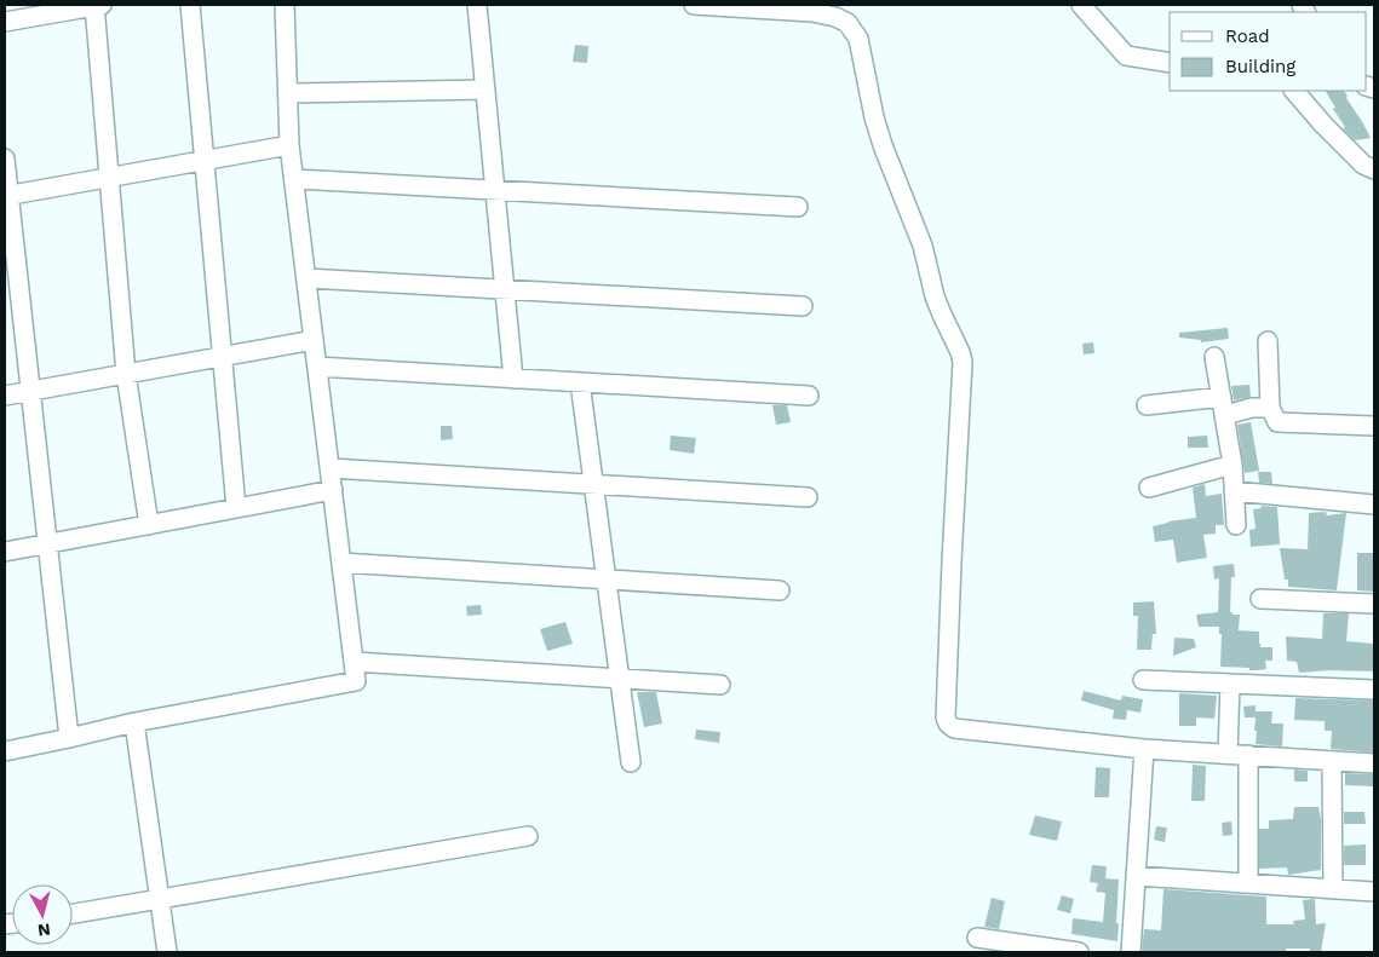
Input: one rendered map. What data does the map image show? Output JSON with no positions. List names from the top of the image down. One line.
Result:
{"legend":["Road","Building"],"north":"bottom"}
